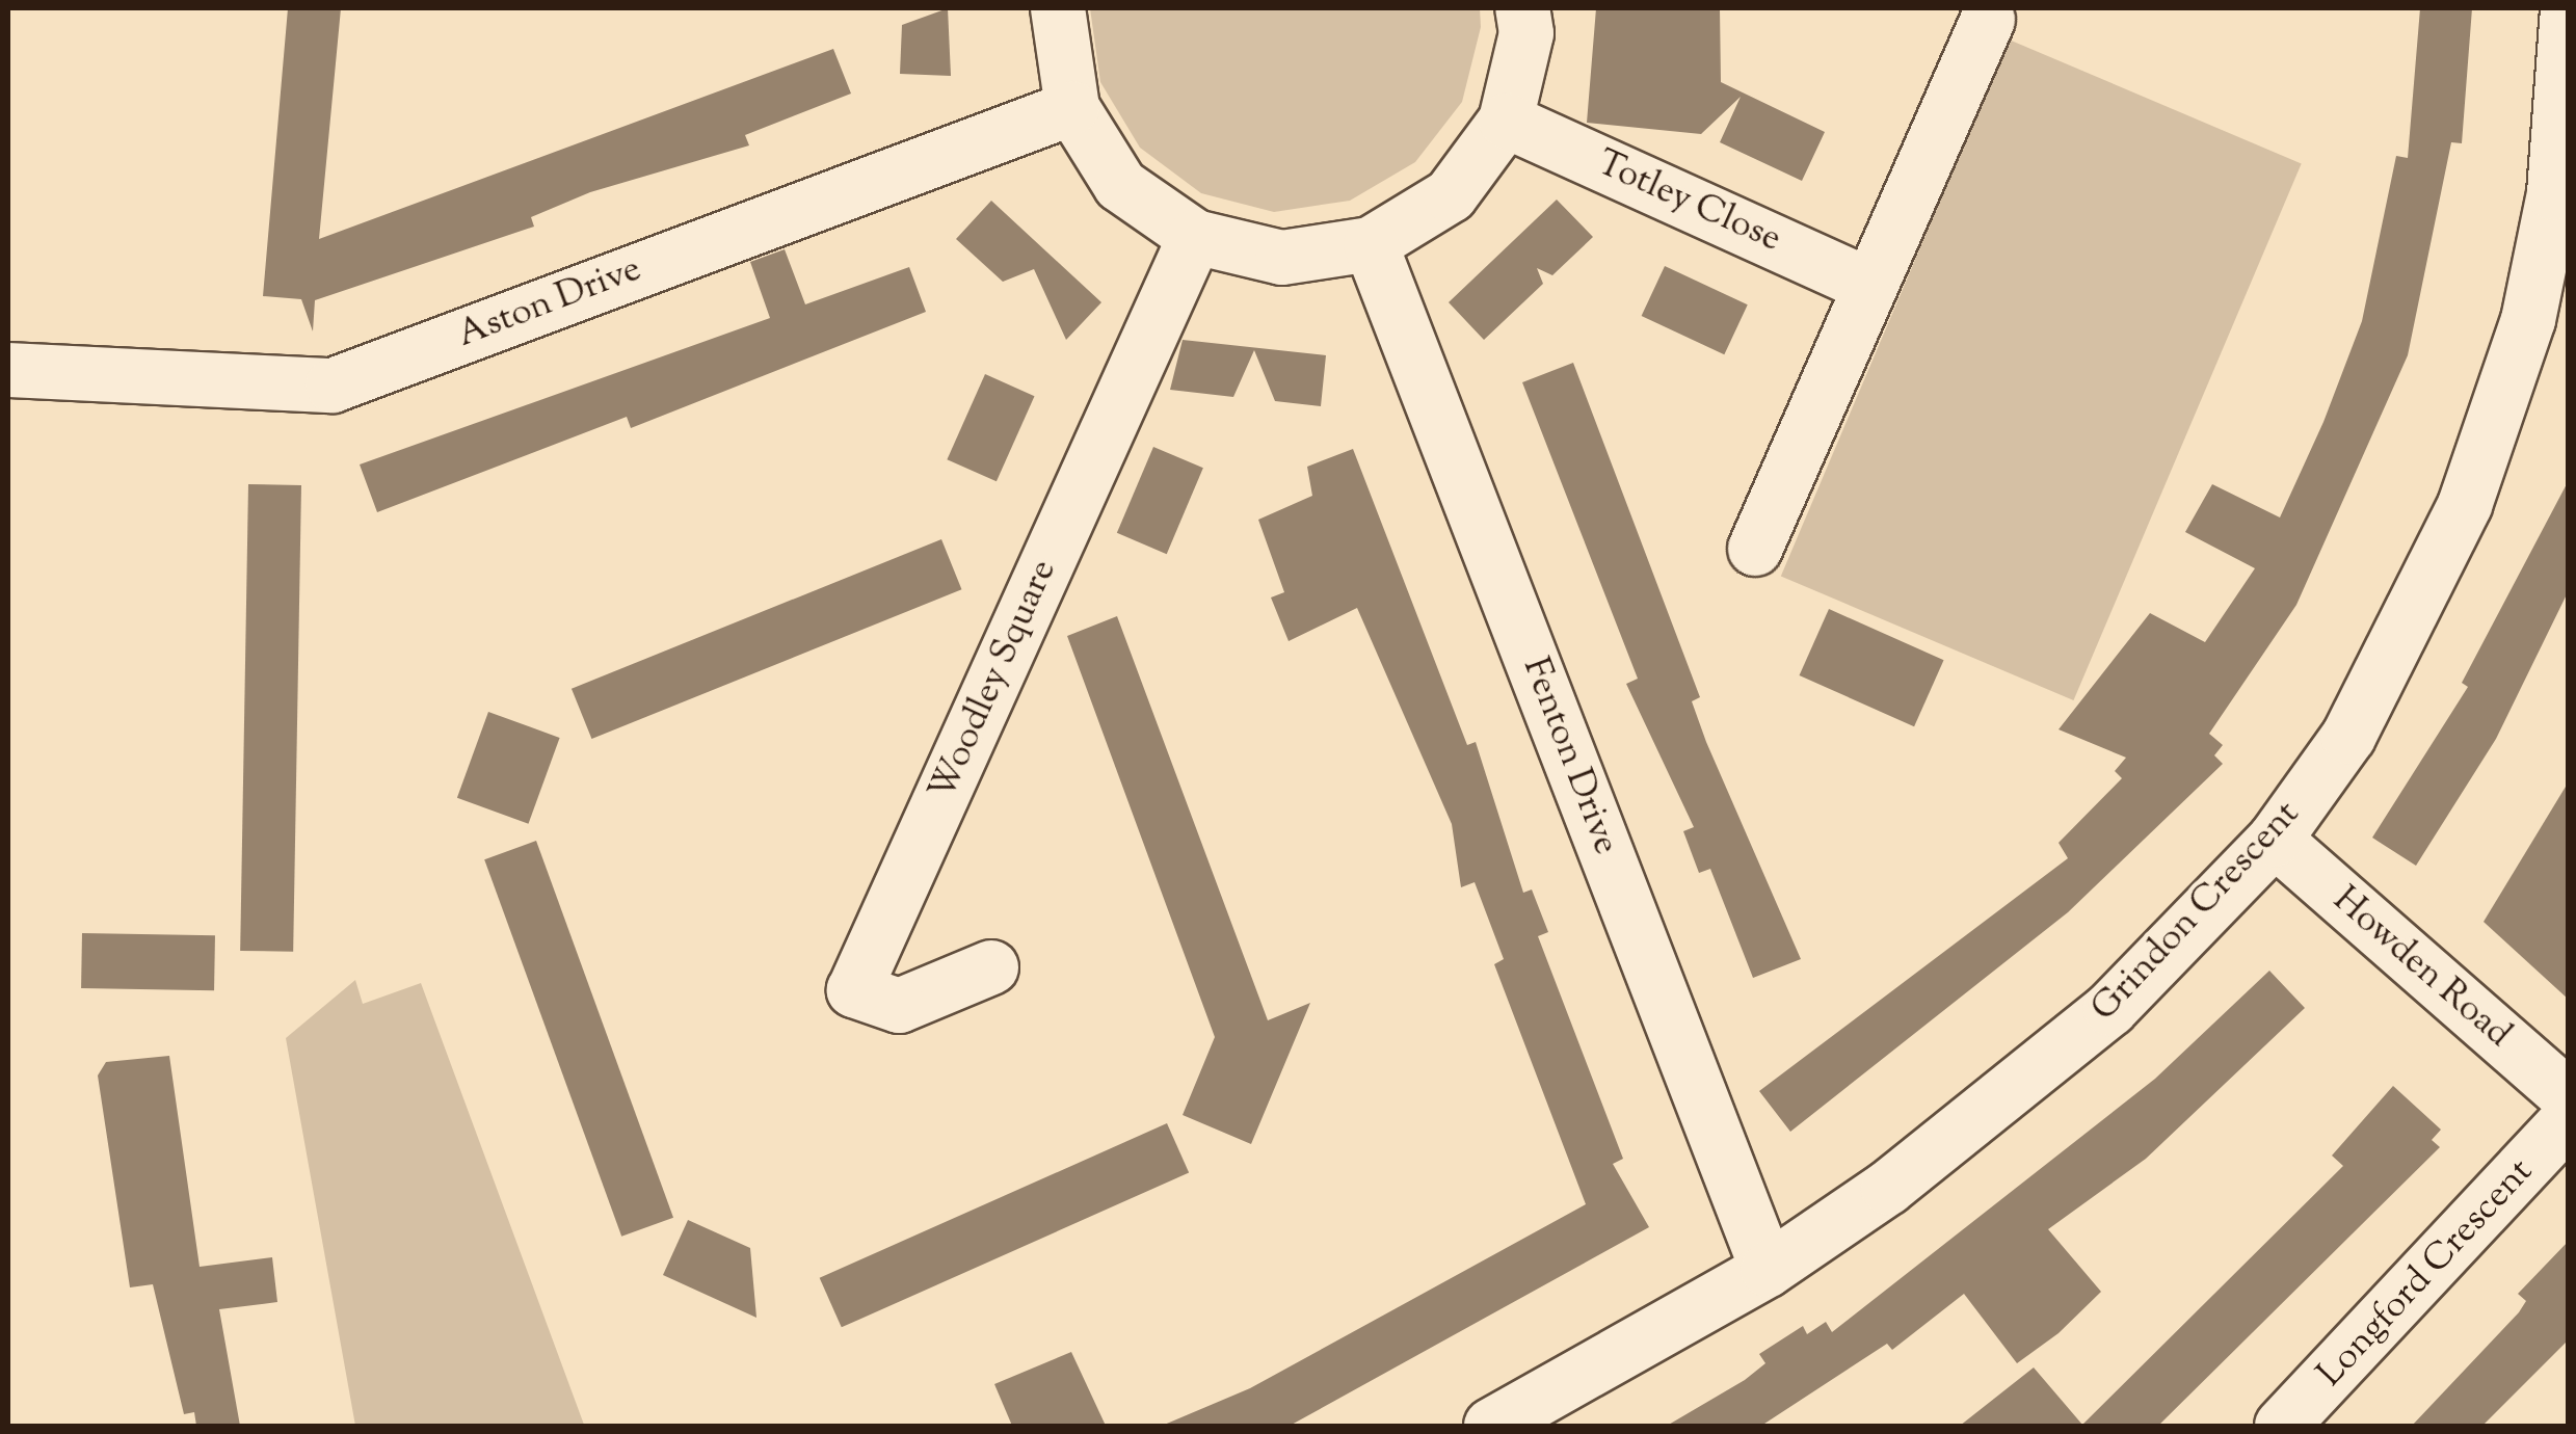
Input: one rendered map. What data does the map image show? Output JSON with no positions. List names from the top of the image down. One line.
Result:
{"streets":{"street":["Totley Close","Aston Drive","Woodley Square","Fenton Drive","Grindon Crescent","Howden Road","Longford Crescent"]},"crossings":[["Fenton Drive","Grindon Crescent"],["Grindon Crescent","Howden Road"]]}
